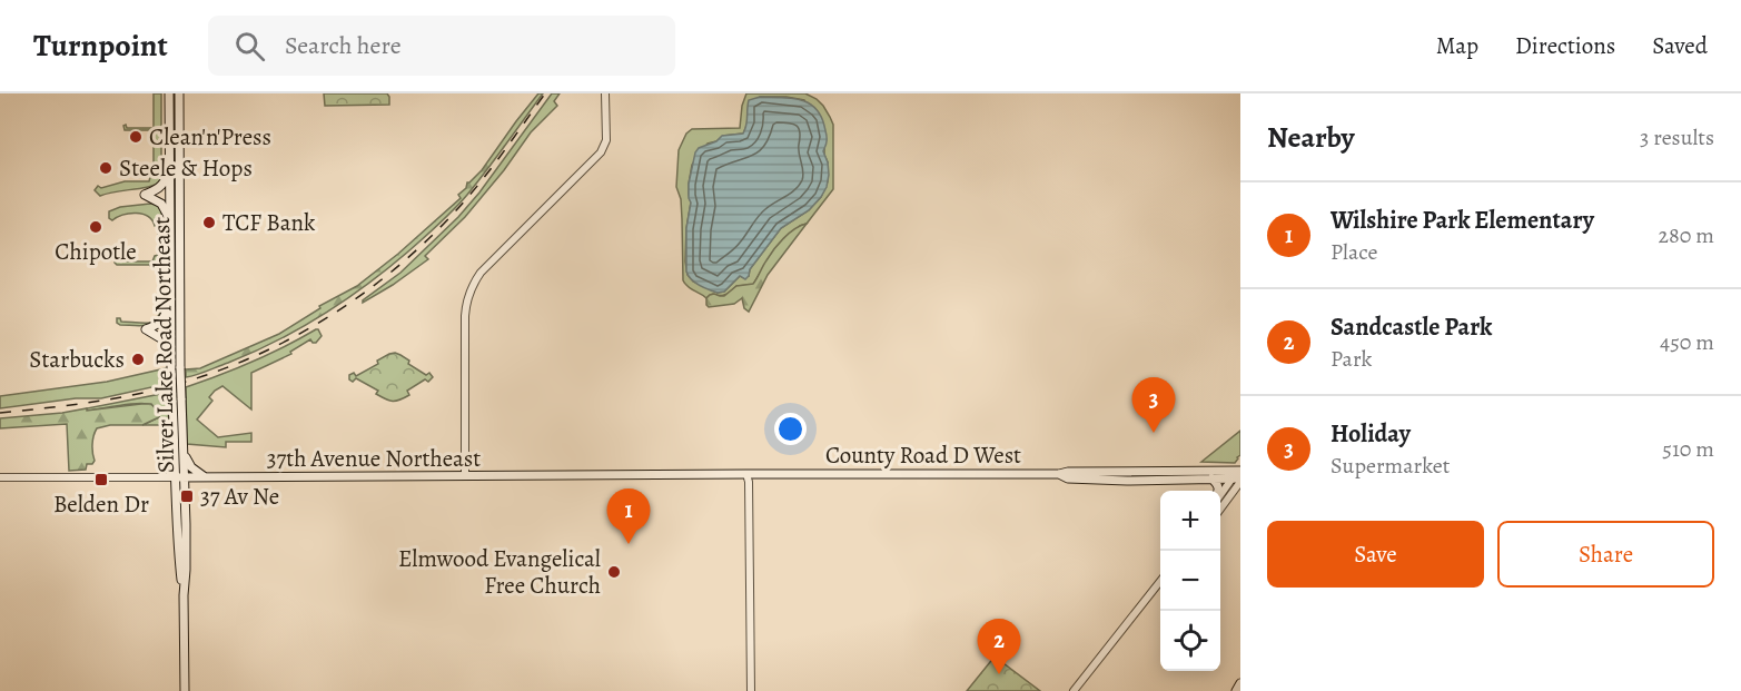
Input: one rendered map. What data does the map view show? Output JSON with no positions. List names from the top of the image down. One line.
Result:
{"streets":{"main road":["Silver Lake Road Northeast","County Road D West","37th Avenue Northeast"]},"crossings":[["Silver Lake Road Northeast","37th Avenue Northeast"],["County Road D West","37th Avenue Northeast"]],"places":{"other":["Clean'n'Press","Steele & Hops","TCF Bank","Chipotle","Starbucks","Elmwood Evangelical Free Church"],"transit":["Belden Dr","37 Av Ne"]},"page":{"header":"Turnpoint","search":"Search here","nav":["Map","Directions","Saved"],"heading":["Nearby","3 results"],"list":[{"mark":"1","name":"Wilshire Park Elementary","note":"Place","value":"280 m"},{"mark":"2","name":"Sandcastle Park","note":"Park","value":"450 m"},{"mark":"3","name":"Holiday","note":"Supermarket","value":"510 m"}],"pins":["3","1","2"],"map_buttons":["+","−"],"buttons":["Save","Share"]}}
